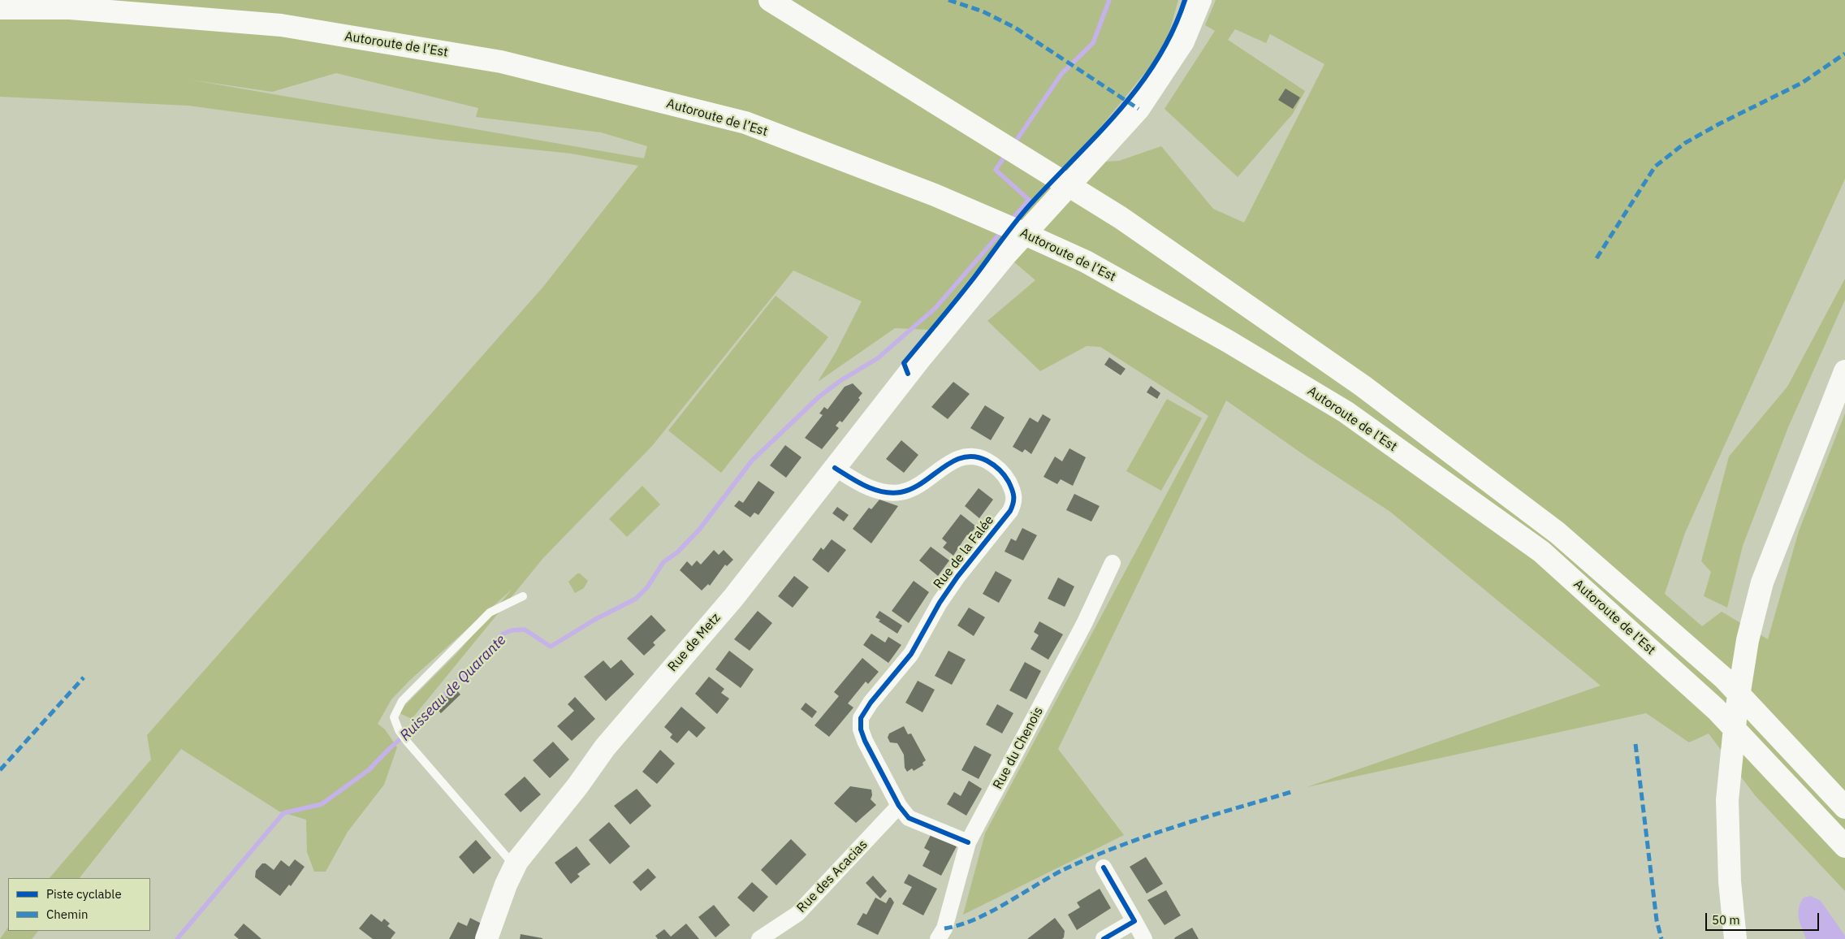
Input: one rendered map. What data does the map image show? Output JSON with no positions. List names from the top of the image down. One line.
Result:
{"streets":{"main road":["Autoroute de l’Est","Rue de Metz"],"street":["Rue de la Falée","Rue du Chenois","Rue des Acacias"]},"crossings":[["Rue de la Falée","Rue de Metz"],["Rue de la Falée","Rue du Chenois"],["Rue de la Falée","Rue des Acacias"]],"water":["Ruisseau de Quarante"],"legend":["Piste cyclable","Chemin"],"scale_bar":"50 m"}
